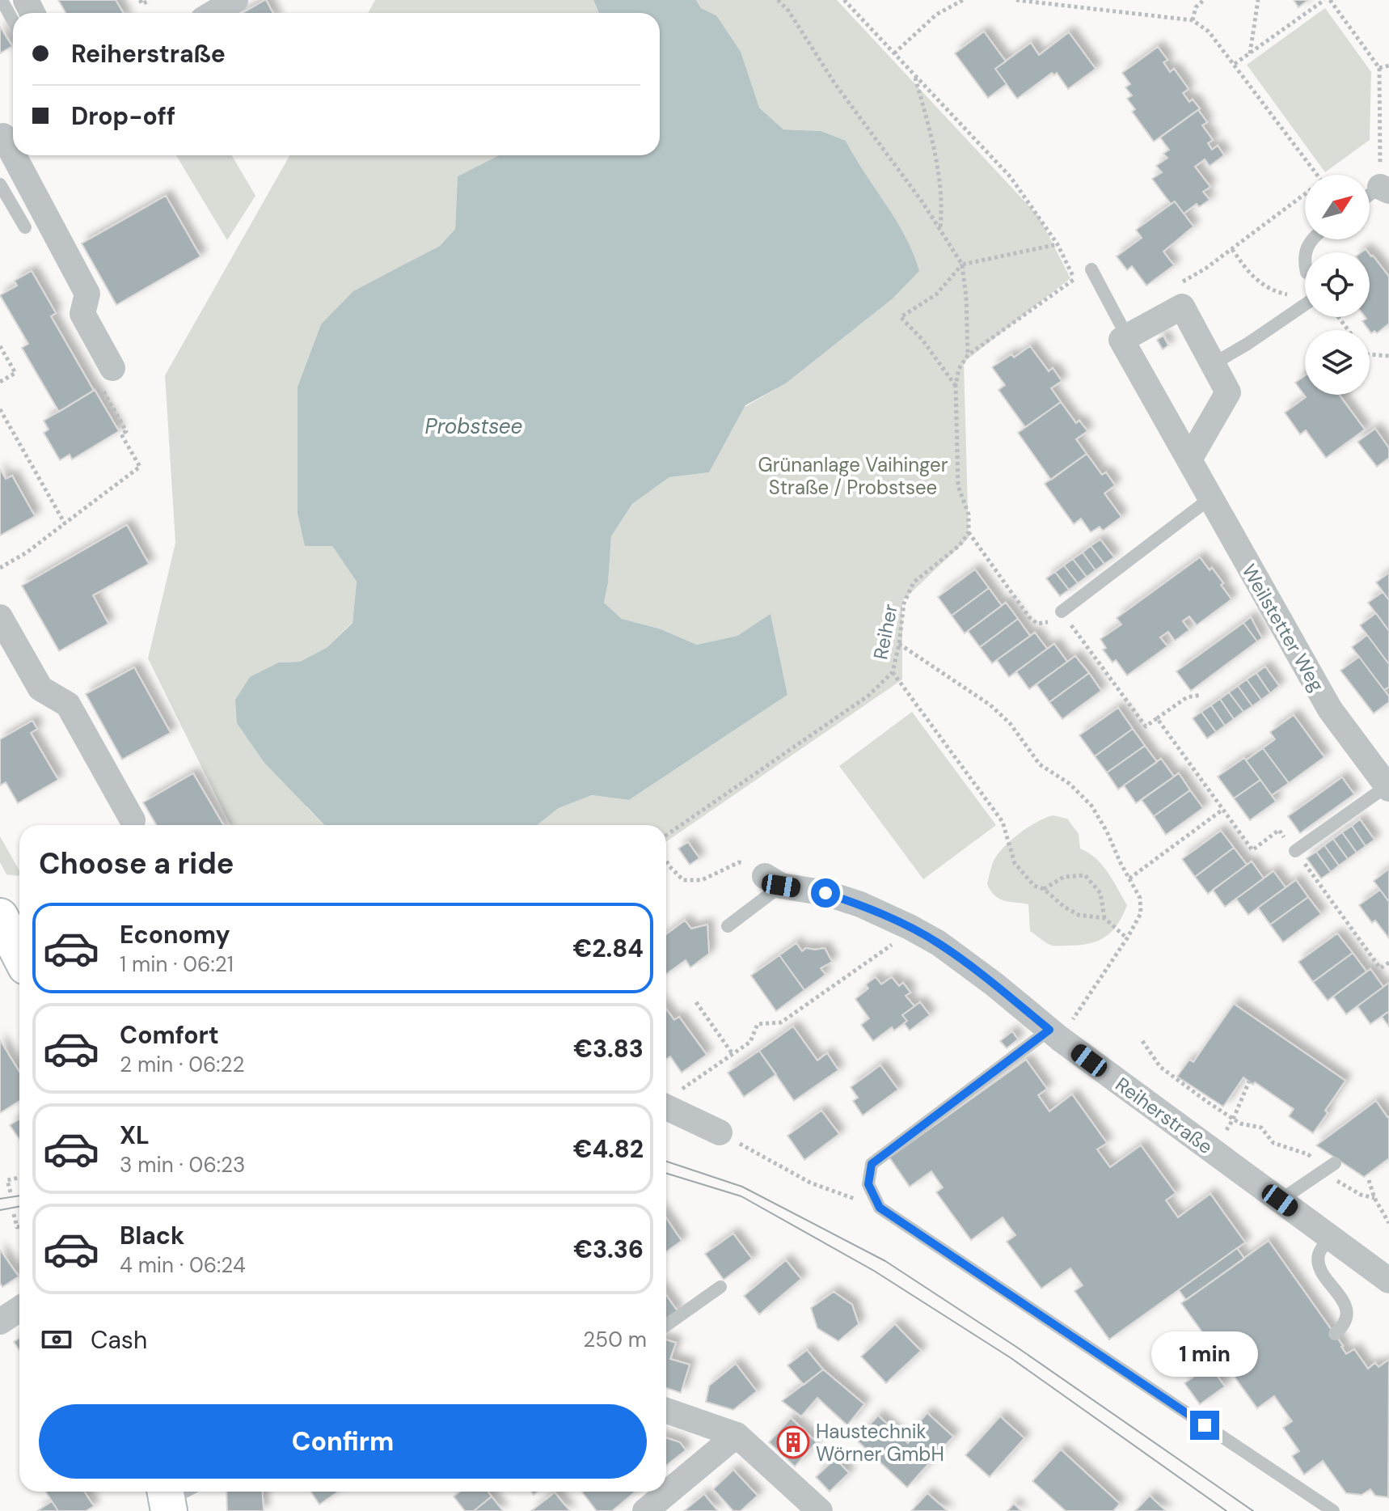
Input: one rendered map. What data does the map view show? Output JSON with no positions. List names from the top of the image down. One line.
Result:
{"streets":{"street":["Weilstetter Weg","Reiherstraße"],"path":["Reiher"]},"water":["Probstsee"],"parks":["Grünanlage Vaihinger Straße / Probstsee"],"places":{"building":["Haustechnik Wörner GmbH"]},"north":"top right","page":{"banner":["Reiherstraße","Drop-off"],"heading":"Choose a ride","list":[{"name":"Economy","note":"1 min · 06:21","value":"€2.84"},{"name":"Comfort","note":"2 min · 06:22","value":"€3.83"},{"name":"XL","note":"3 min · 06:23","value":"€4.82"},{"name":"Black","note":"4 min · 06:24","value":"€3.36"}],"pay":["Cash","250 m"],"bubble":"1 min","buttons":"Confirm"}}
